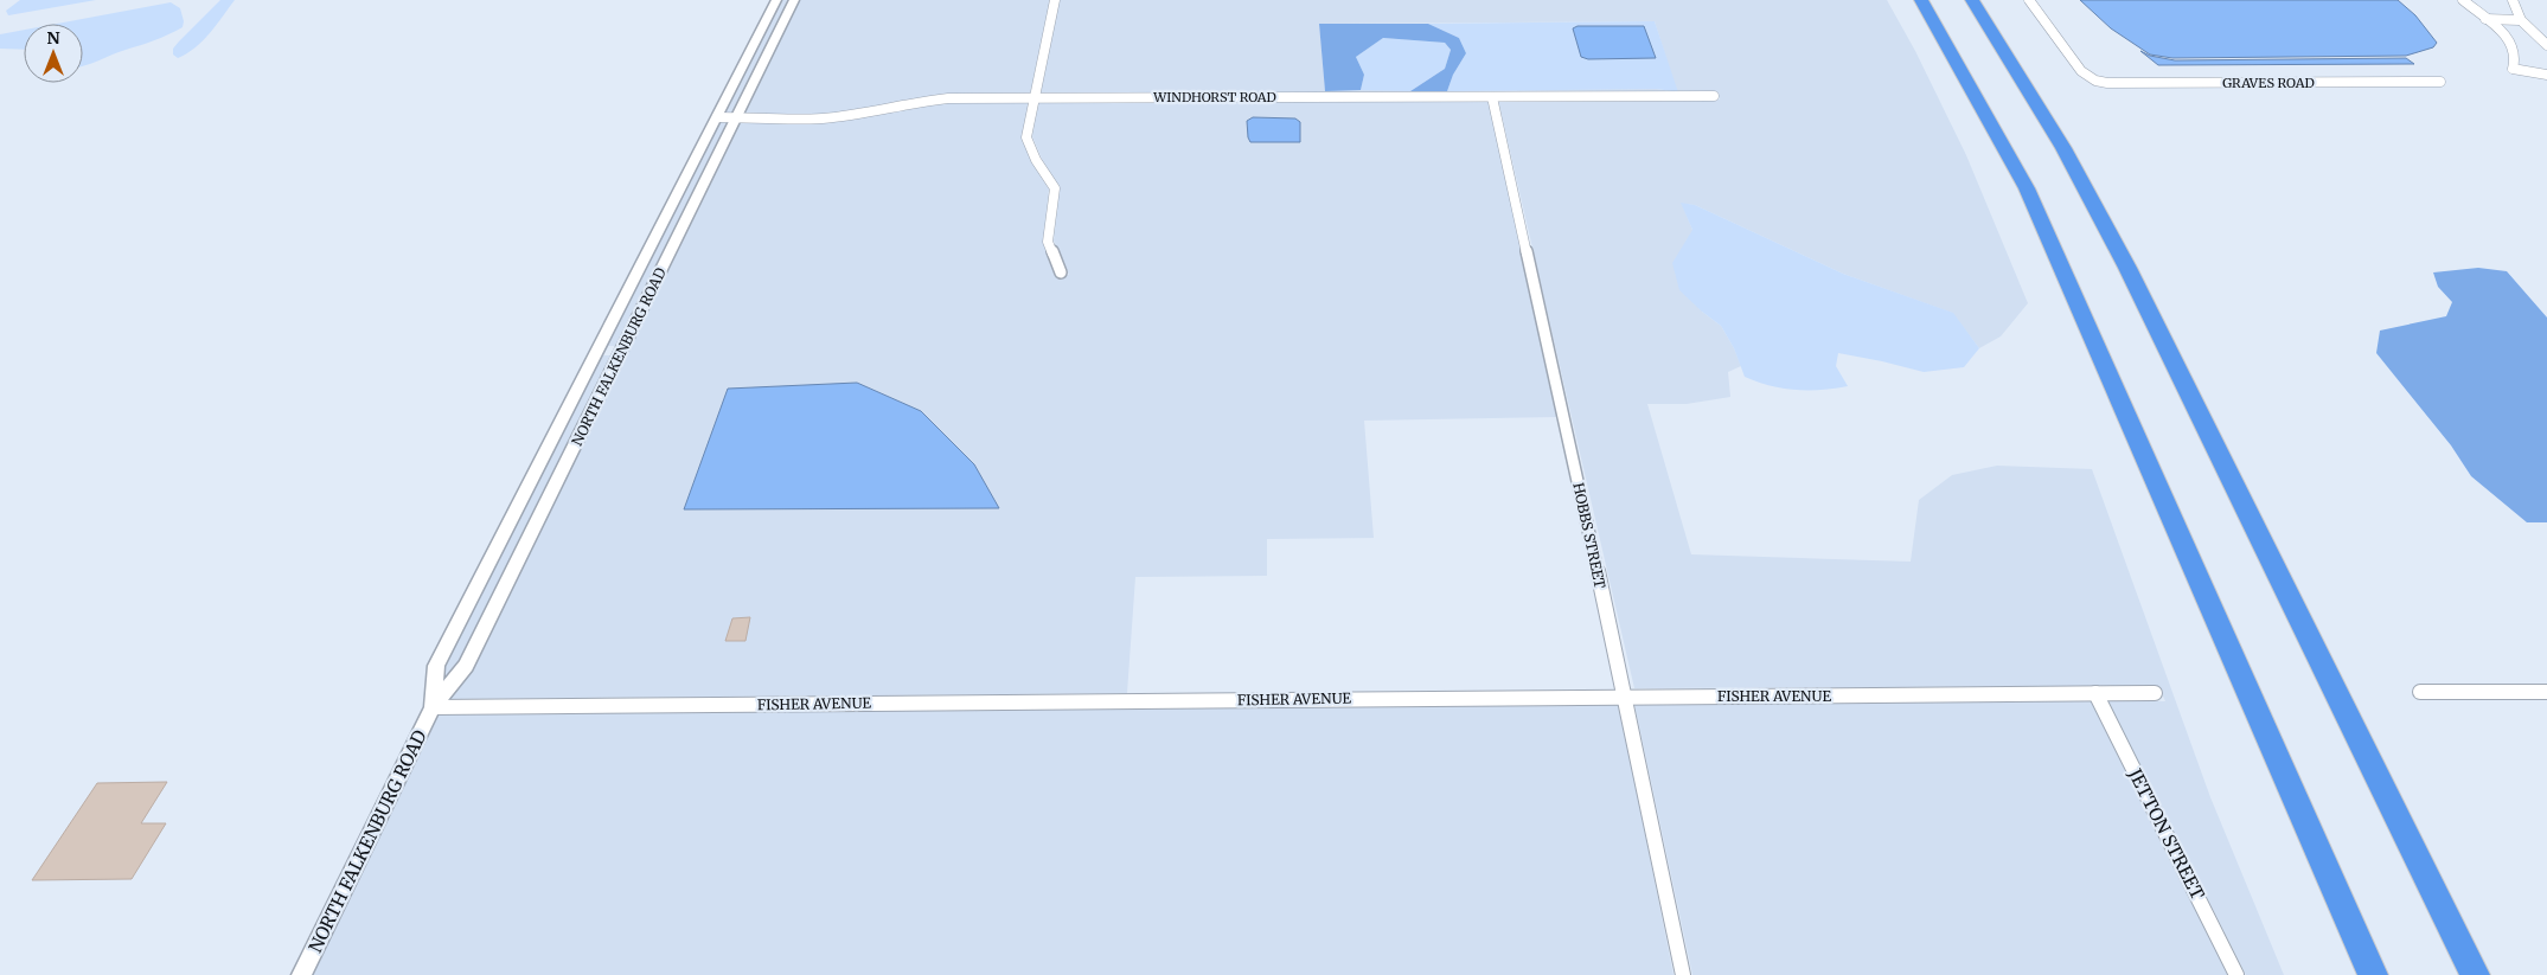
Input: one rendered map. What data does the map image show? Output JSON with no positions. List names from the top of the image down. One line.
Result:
{"streets":{"street":["GRAVES ROAD","WINDHORST ROAD","NORTH FALKENBURG ROAD","HOBBS STREET","FISHER AVENUE","JETTON STREET"]},"crossings":[["WINDHORST ROAD","NORTH FALKENBURG ROAD"],["WINDHORST ROAD","HOBBS STREET"],["NORTH FALKENBURG ROAD","FISHER AVENUE"],["HOBBS STREET","FISHER AVENUE"],["FISHER AVENUE","JETTON STREET"]],"north":"top"}
